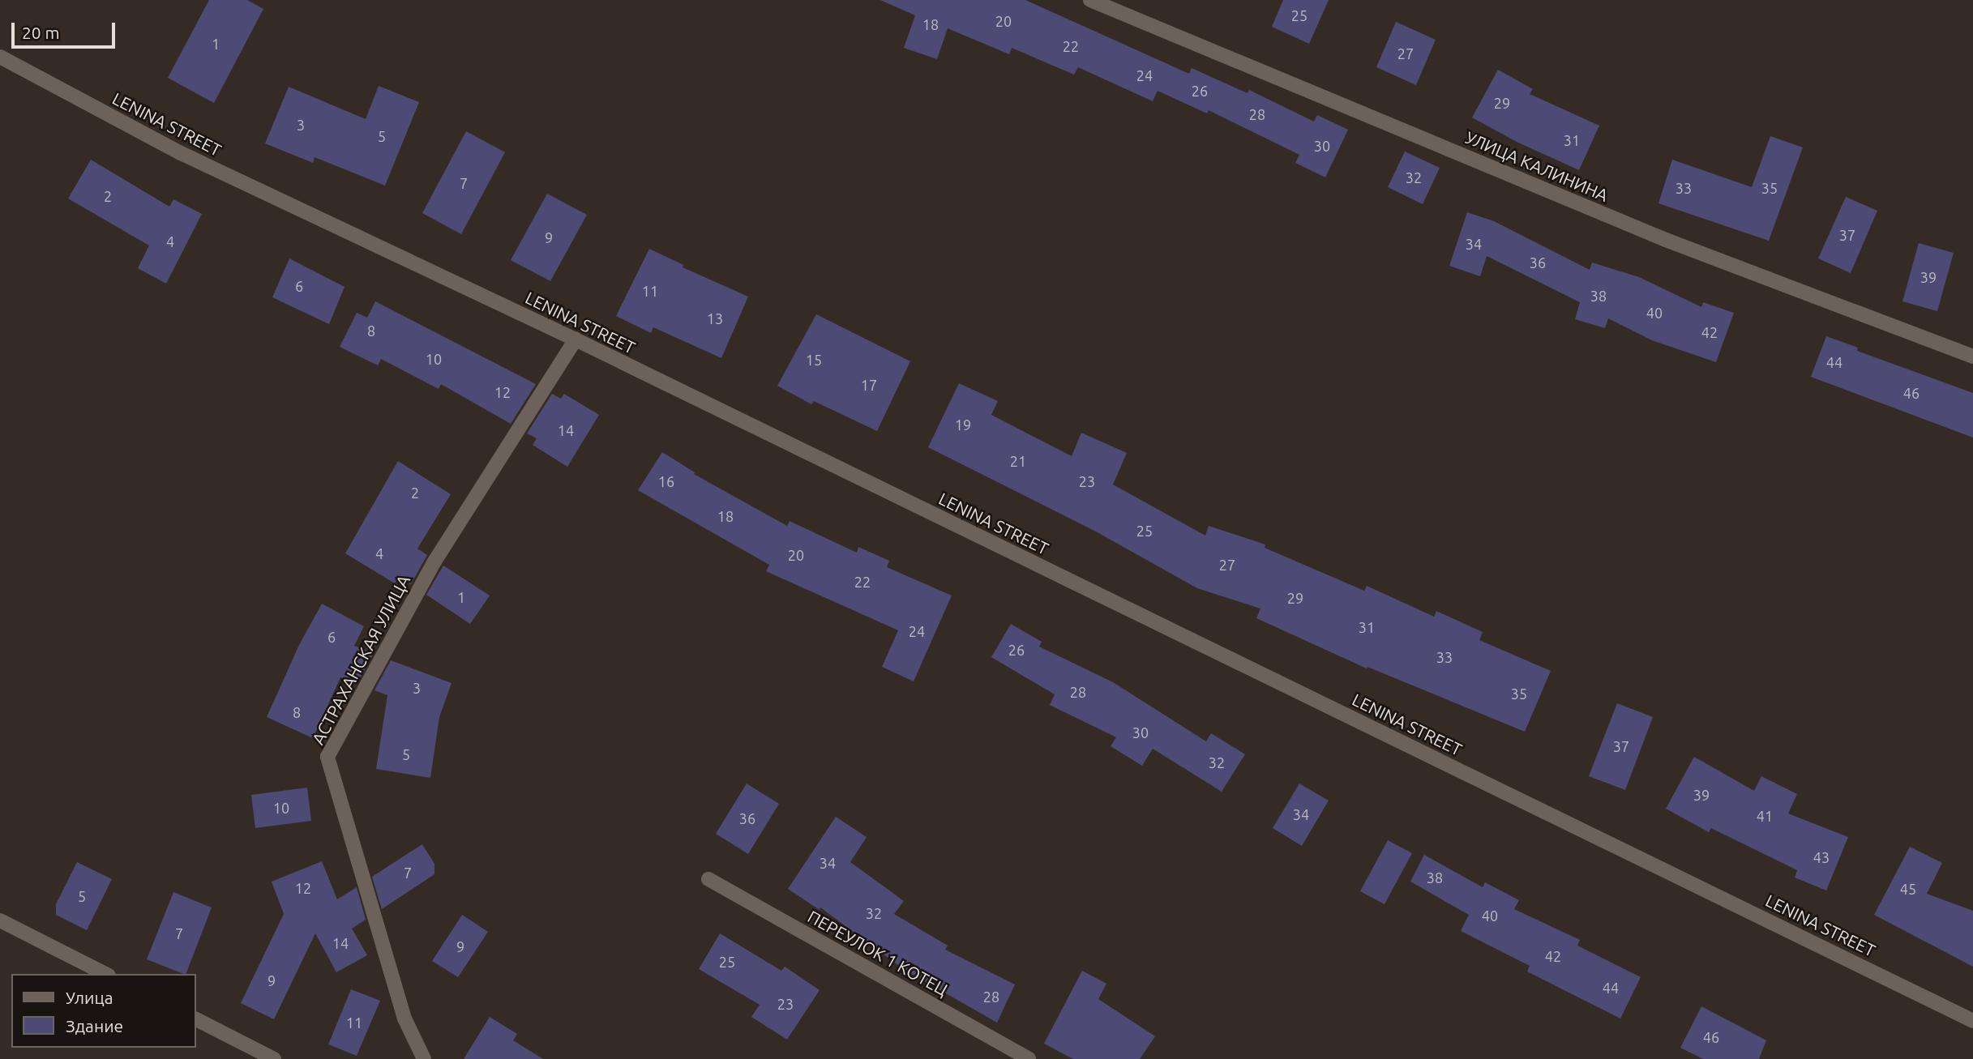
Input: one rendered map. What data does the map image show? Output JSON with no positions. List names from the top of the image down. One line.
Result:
{"streets":{"street":["LENINA STREET","УЛИЦА КАЛИНИНА","АСТРАХАНСКАЯ УЛИЦА","ПЕРЕУЛОК 1 КОТЕЦ"]},"crossings":[["LENINA STREET","АСТРАХАНСКАЯ УЛИЦА"]],"house_numbers":["25","20","18","1","22","27","24","26","29","28","3","5","31","30","32","7","33","35","2","37","9","4","34","36","39","6","11","38","40","13","8","42","10","15","44","17","12","46","19","14","21","16","23","2","18","25","4","20","27","22","1","29","31","24","6","26","33","3","28","35","8","30","37","5","32","39","10","34","41","36","43","34","7","38","12","45","5","32","40","7","14","9","42","25","9","44","28","23","11","46"],"legend":["Улица","Здание"],"scale_bar":"20 m"}
